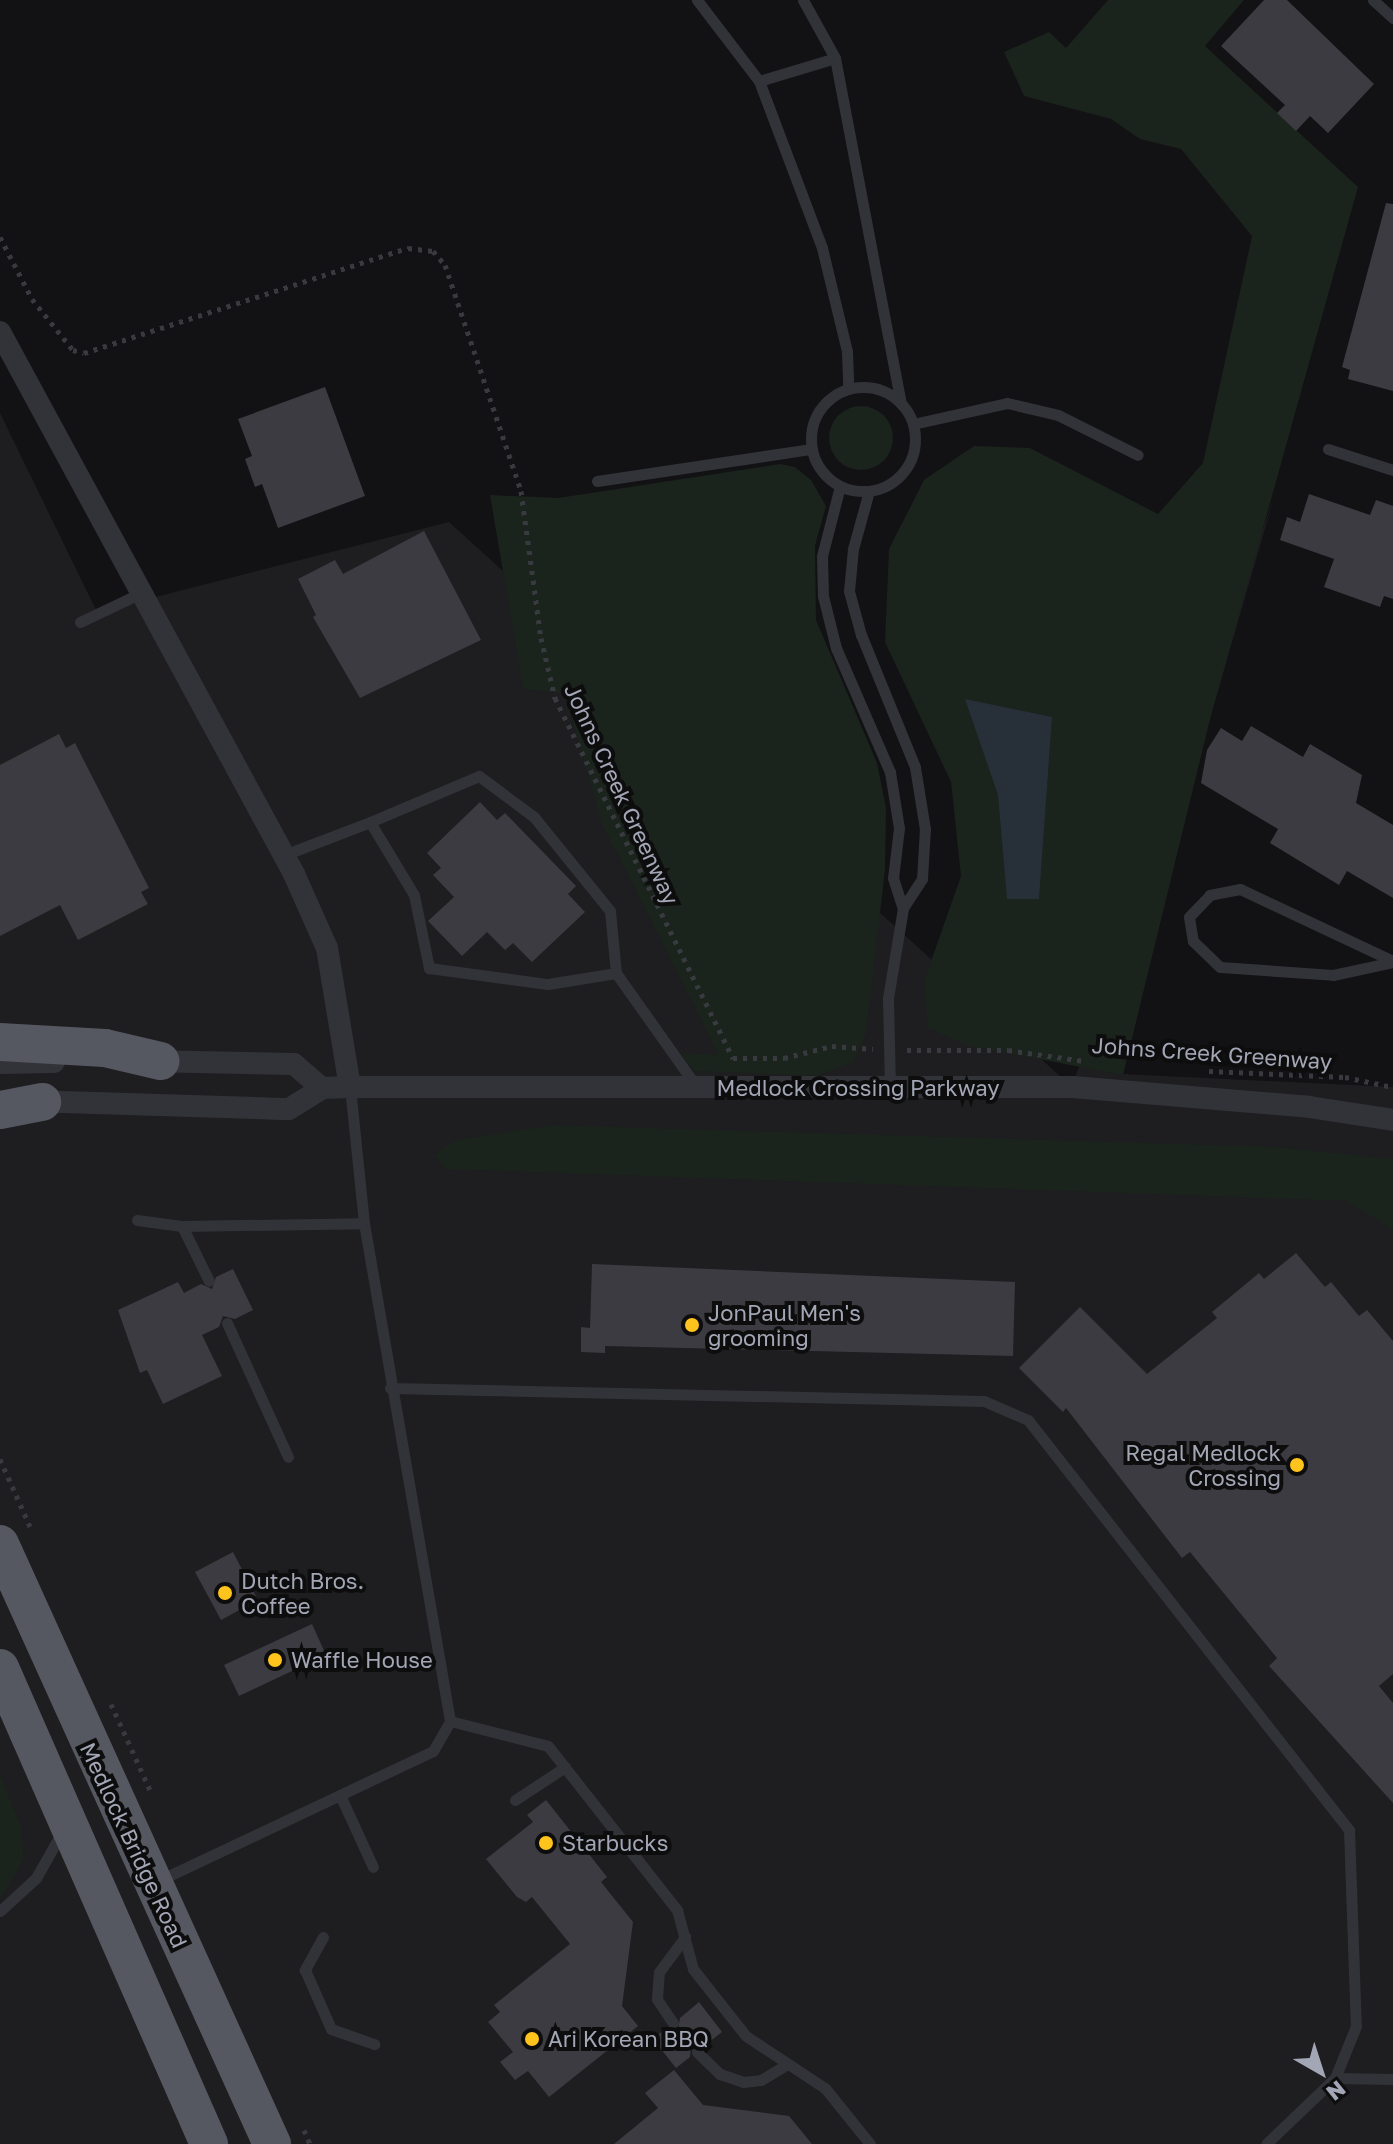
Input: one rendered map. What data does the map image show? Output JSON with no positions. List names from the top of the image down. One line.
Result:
{"streets":{"highway":["Medlock Bridge Road"],"street":["Medlock Crossing Parkway"],"path":["Johns Creek Greenway"]},"places":["JonPaul Men's grooming","Regal Medlock Crossing","Dutch Bros. Coffee","Waffle House","Starbucks","Ari Korean BBQ"],"north":"bottom right"}
